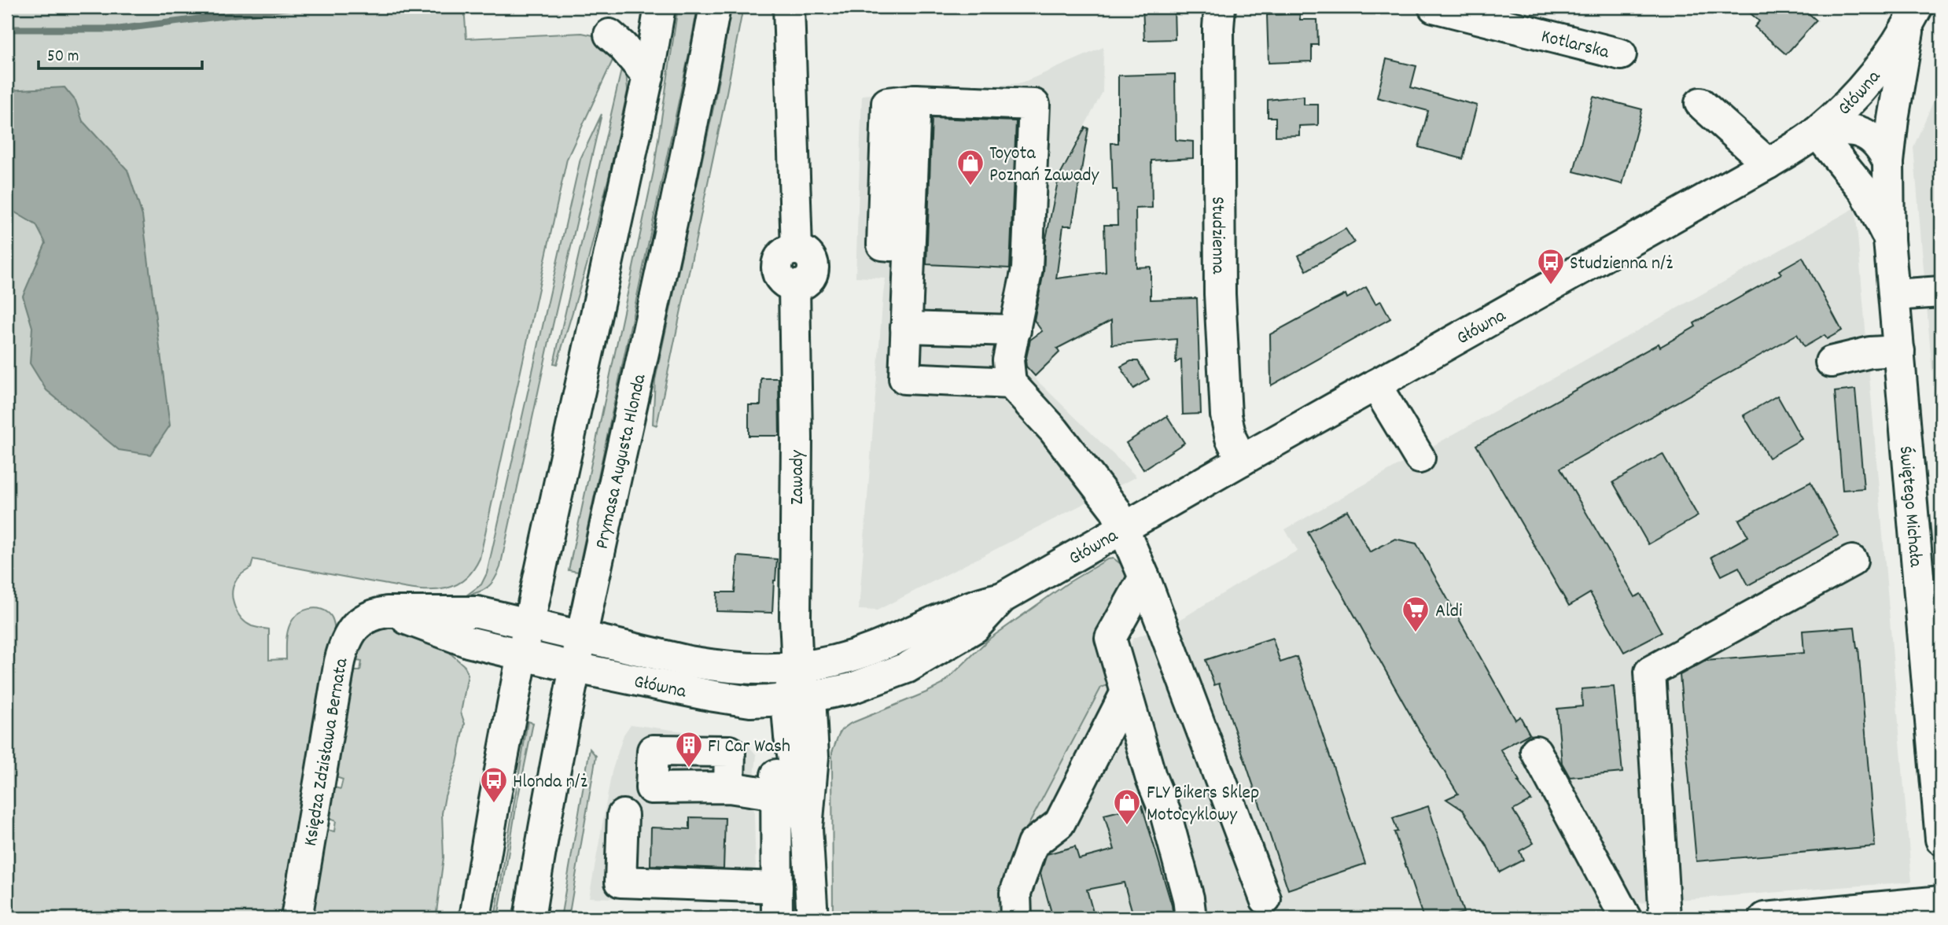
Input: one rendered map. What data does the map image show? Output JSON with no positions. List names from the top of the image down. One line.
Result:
{"streets":{"street":["Kotlarska","Główna","Studzienna","Prymasa Augusta Hlonda","Zawady","Świętego Michała","Księdza Zdzisława Bernata"]},"crossings":[["Główna","Studzienna"],["Główna","Prymasa Augusta Hlonda"],["Główna","Zawady"],["Główna","Świętego Michała"],["Główna","Księdza Zdzisława Bernata"]],"places":{"shop":["Toyota Poznań Zawady","FLY Bikers Sklep Motocyklowy"],"bus stop":["Studzienna n/ż","Hlonda n/ż"],"supermarket":["Aldi"],"building":["F1 Car Wash"]},"scale_bar":"50 m"}
